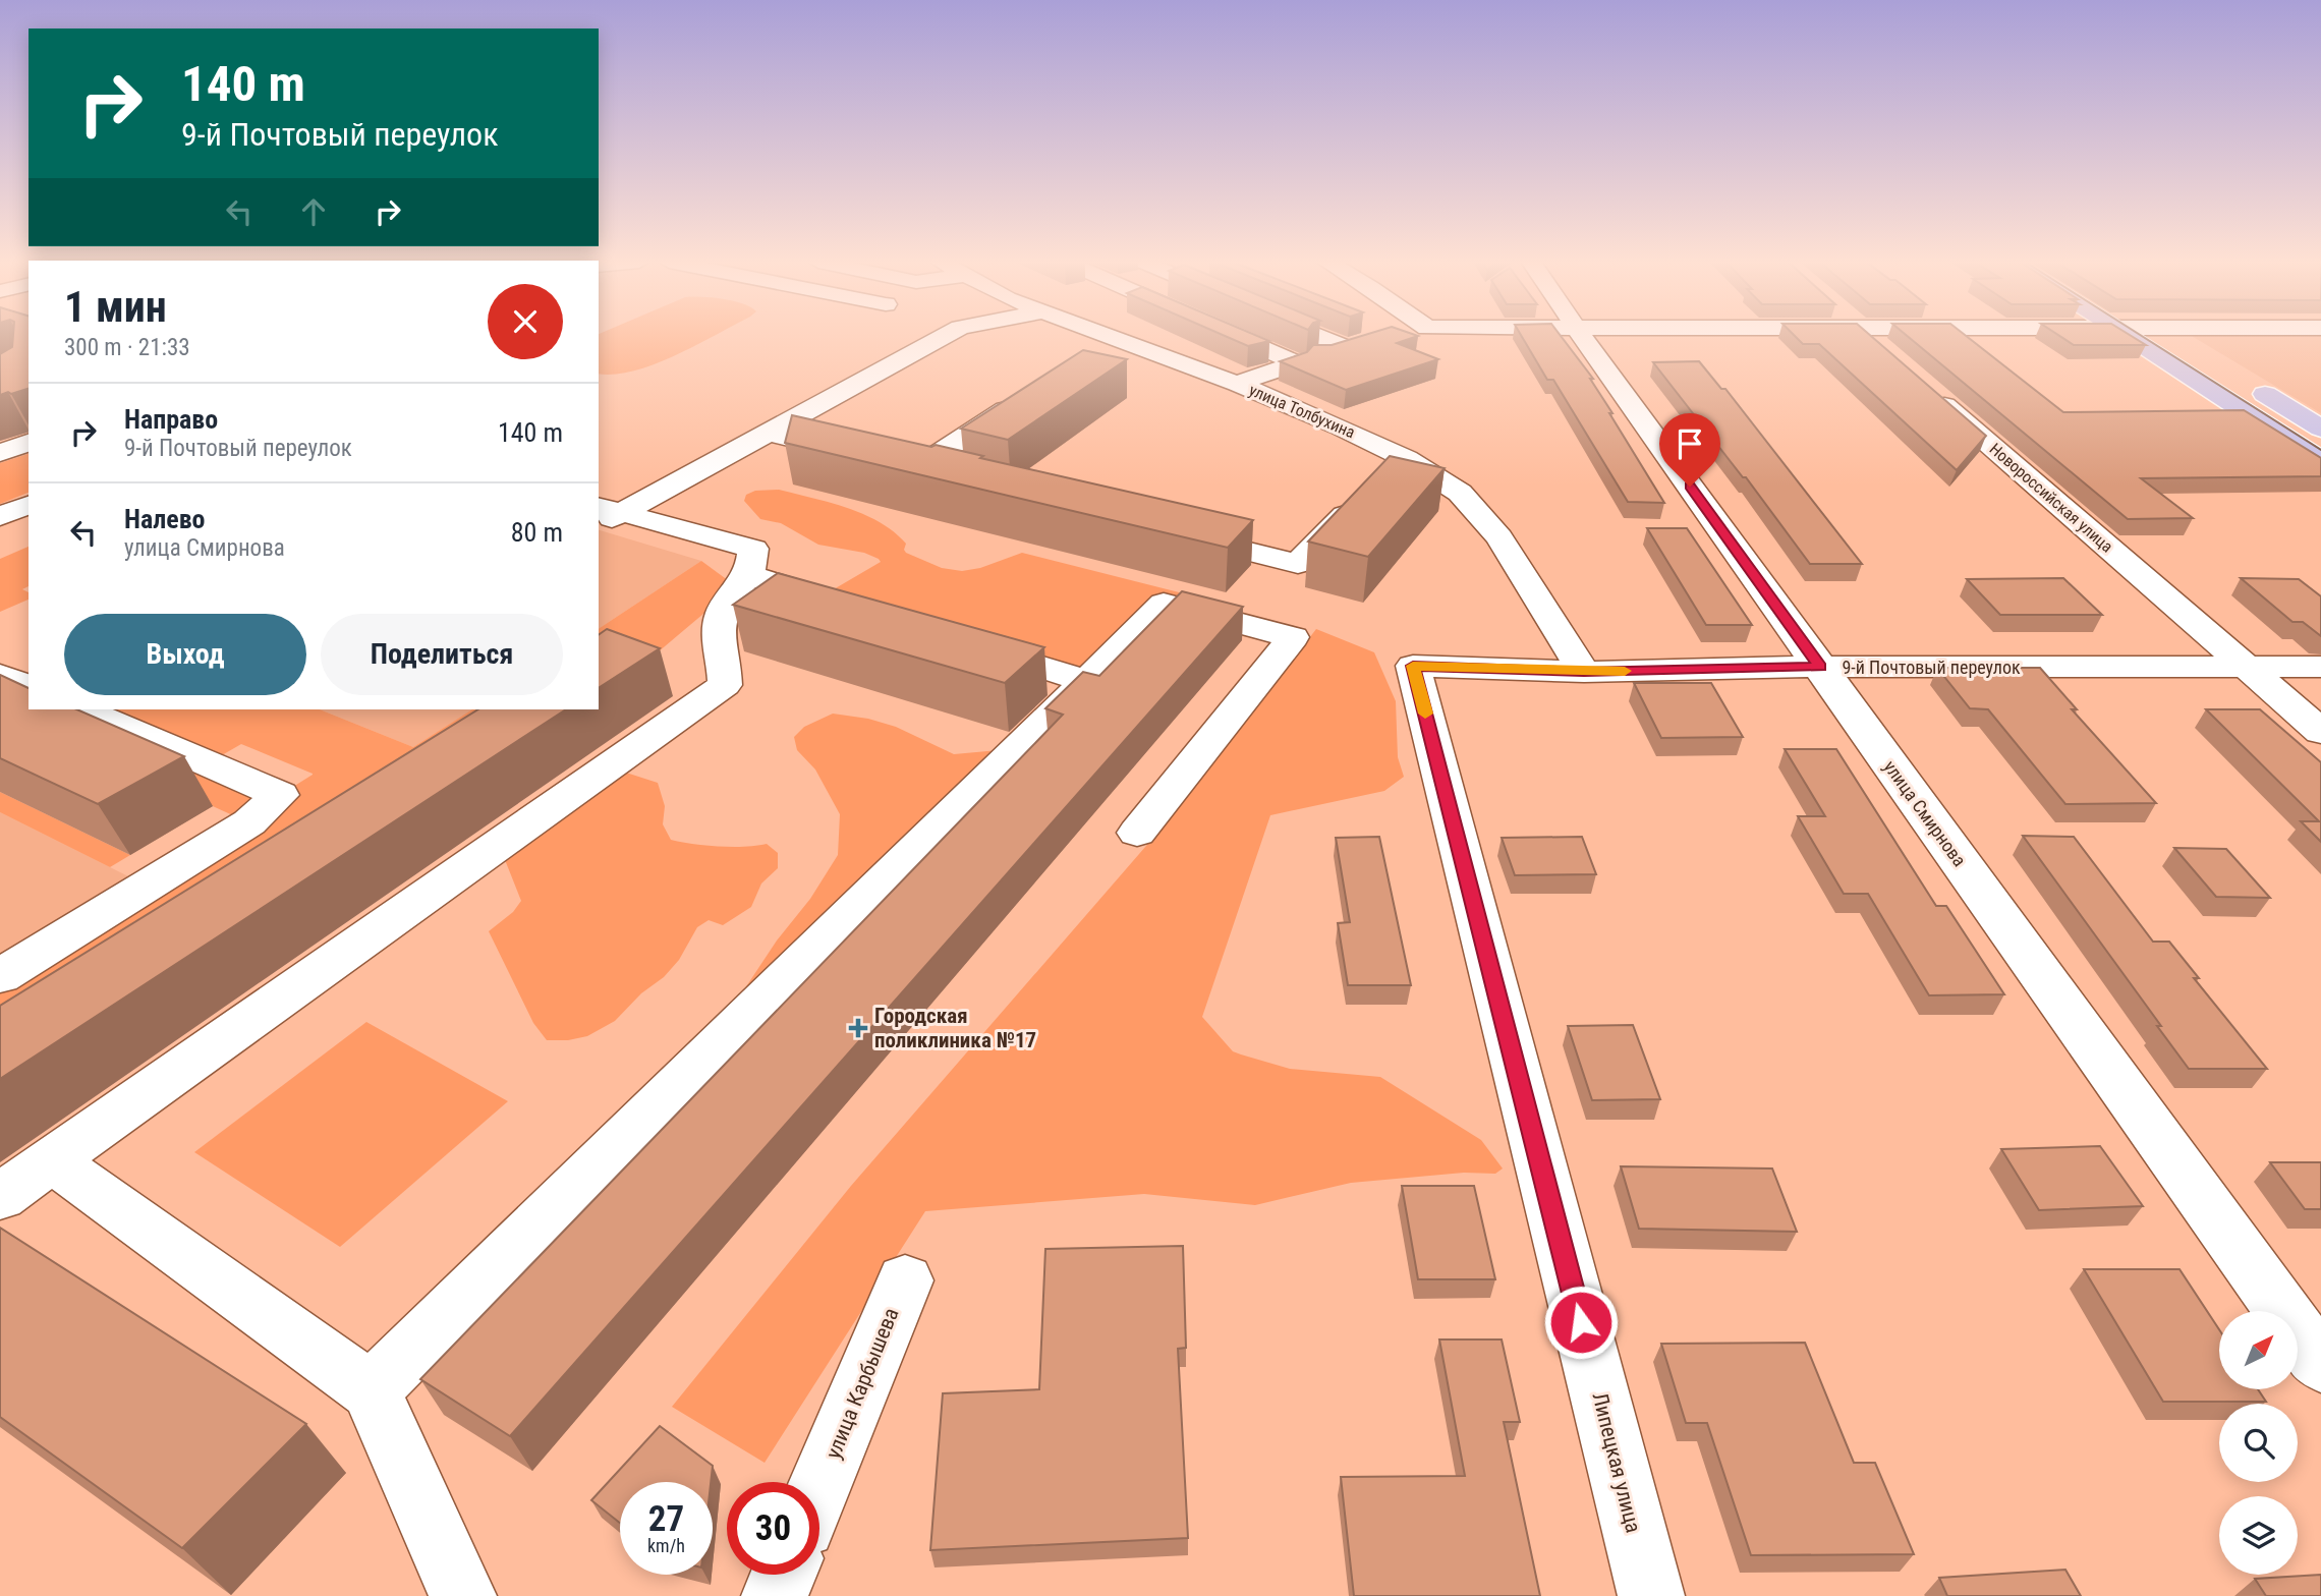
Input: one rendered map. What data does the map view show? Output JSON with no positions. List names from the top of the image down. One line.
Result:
{"streets":{"street":["улица Толбухина","Новороссийская улица","9-й Почтовый переулок","улица Смирнова","улица Карбышева","Липецкая улица"]},"crossings":[["улица Толбухина","9-й Почтовый переулок"],["Новороссийская улица","9-й Почтовый переулок"],["9-й Почтовый переулок","улица Смирнова"],["9-й Почтовый переулок","Липецкая улица"]],"places":{"health":["Городская поликлиника №17"]},"north":"top right","page":{"turn":["140 m","9-й Почтовый переулок"],"heading":["1 мин","300 m · 21:33"],"list":[{"name":"Направо","note":"9-й Почтовый переулок","value":"140 m"},{"name":"Налево","note":"улица Смирнова","value":"80 m"}],"buttons":["Выход","Поделиться"],"speed":"27 km/h","limit":"30"}}
